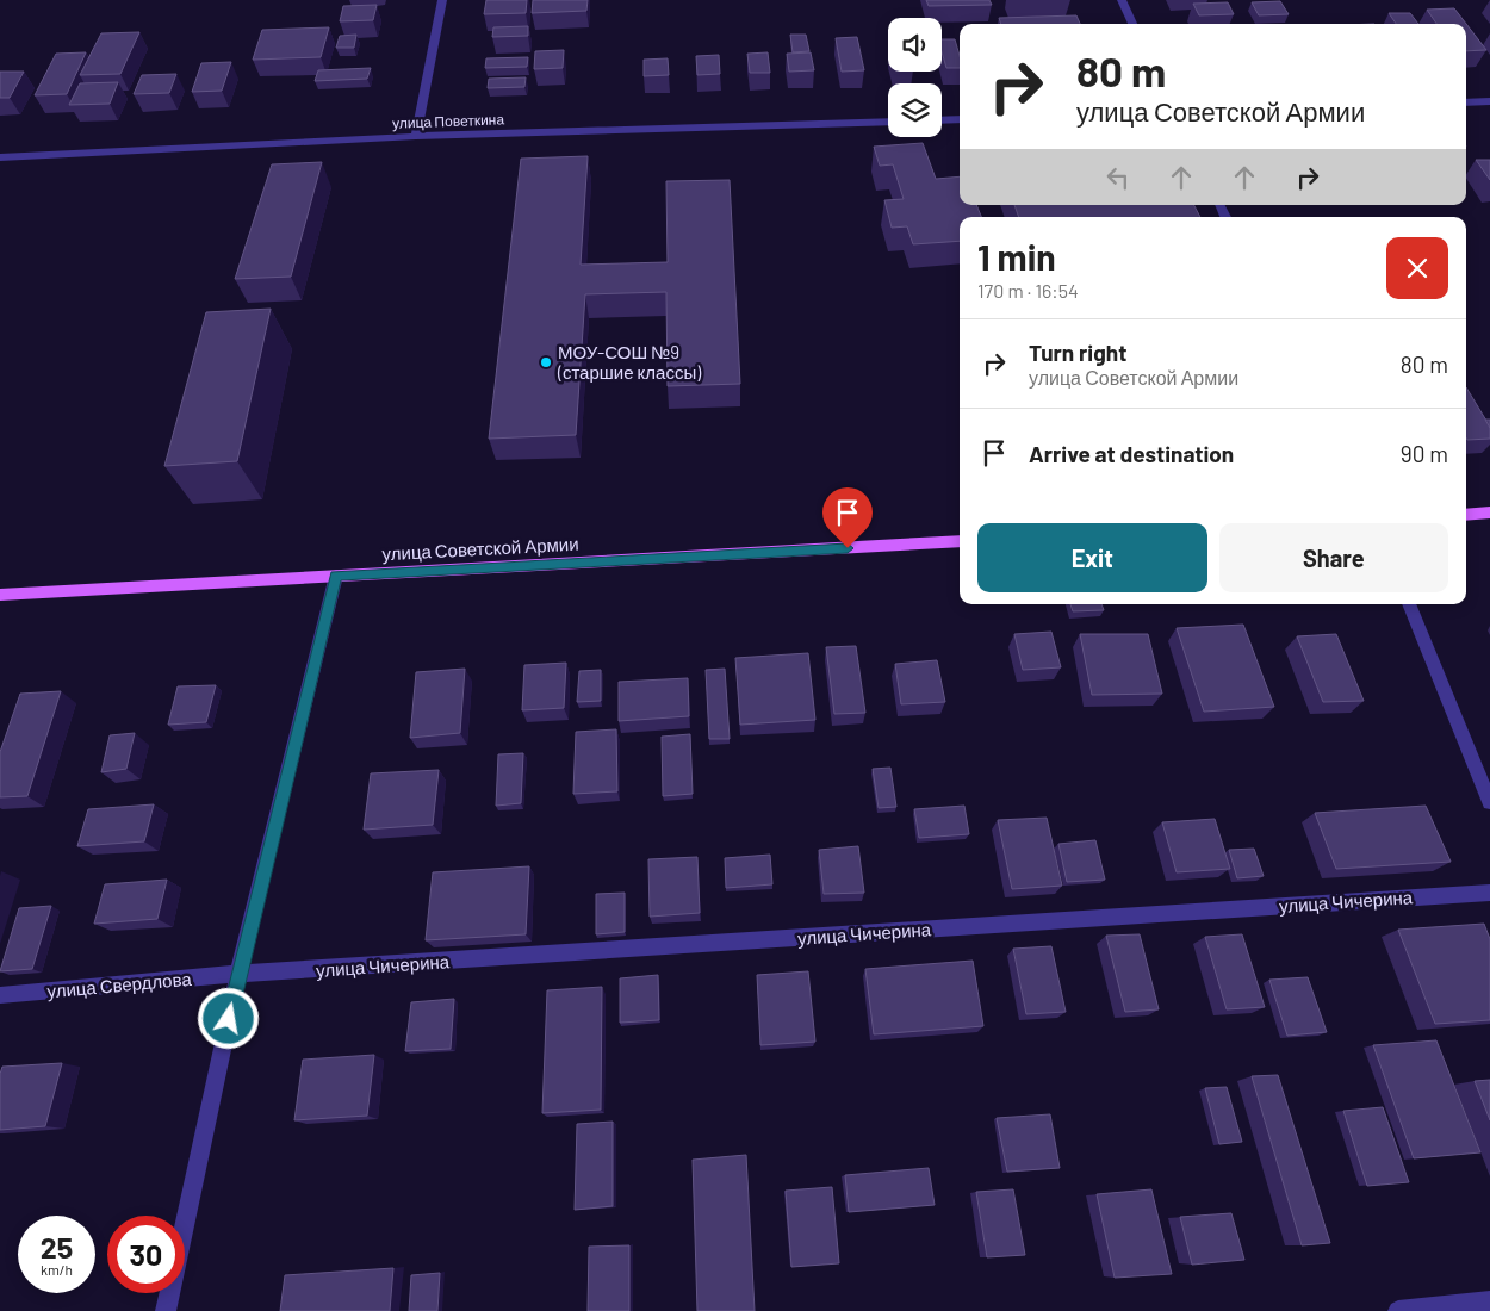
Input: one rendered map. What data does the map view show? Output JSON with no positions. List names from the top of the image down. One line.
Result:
{"streets":{"main road":["улица Советской Армии"],"street":["улица Поветкина","улица Чичерина","улица Свердлова"]},"crossings":[["улица Чичерина","улица Свердлова"]],"places":["МОУ-СОШ №9 (старшие классы)"],"page":{"turn":["80 m","улица Советской Армии"],"heading":["1 min","170 m · 16:54"],"list":[{"name":"Turn right","note":"улица Советской Армии","value":"80 m"},{"name":"Arrive at destination","value":"90 m"}],"buttons":["Exit","Share"],"speed":"25 km/h","limit":"30"}}
